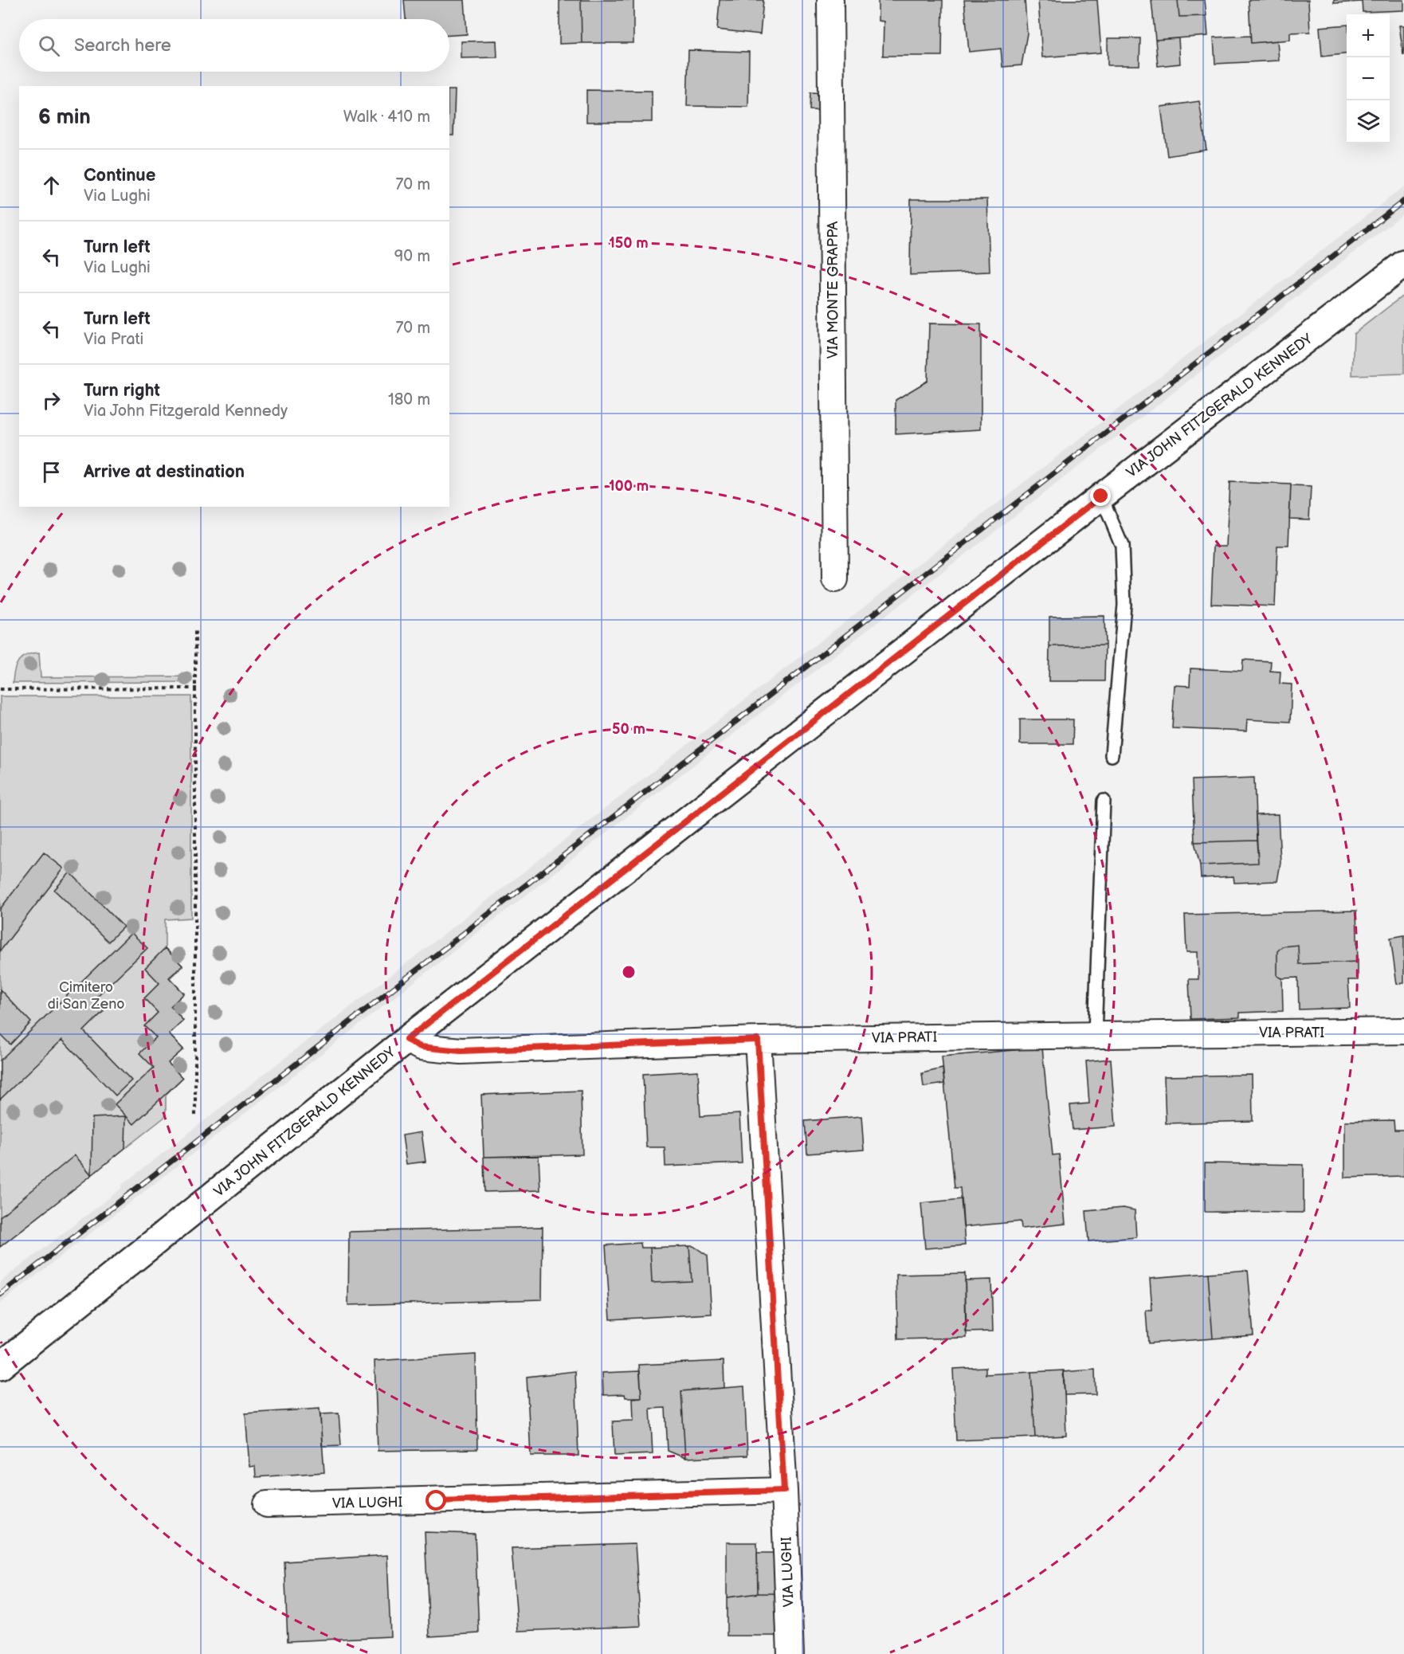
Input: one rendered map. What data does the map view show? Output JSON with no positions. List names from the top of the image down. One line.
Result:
{"streets":{"main road":["VIA JOHN FITZGERALD KENNEDY"],"street":["VIA MONTE GRAPPA","VIA PRATI","VIA LUGHI"]},"crossings":[["VIA JOHN FITZGERALD KENNEDY","VIA PRATI"],["VIA PRATI","VIA LUGHI"]],"parks":["Cimitero di San Zeno"],"page":{"map_buttons":["+","−"],"search":"Search here","heading":["6 min","Walk · 410 m"],"list":[["Continue","Via Lughi","70 m"],["Turn left","Via Lughi","90 m"],["Turn left","Via Prati","70 m"],["Turn right","Via John Fitzgerald Kennedy","180 m"],"Arrive at destination"]},"rings":["150 m","100 m","50 m"]}
